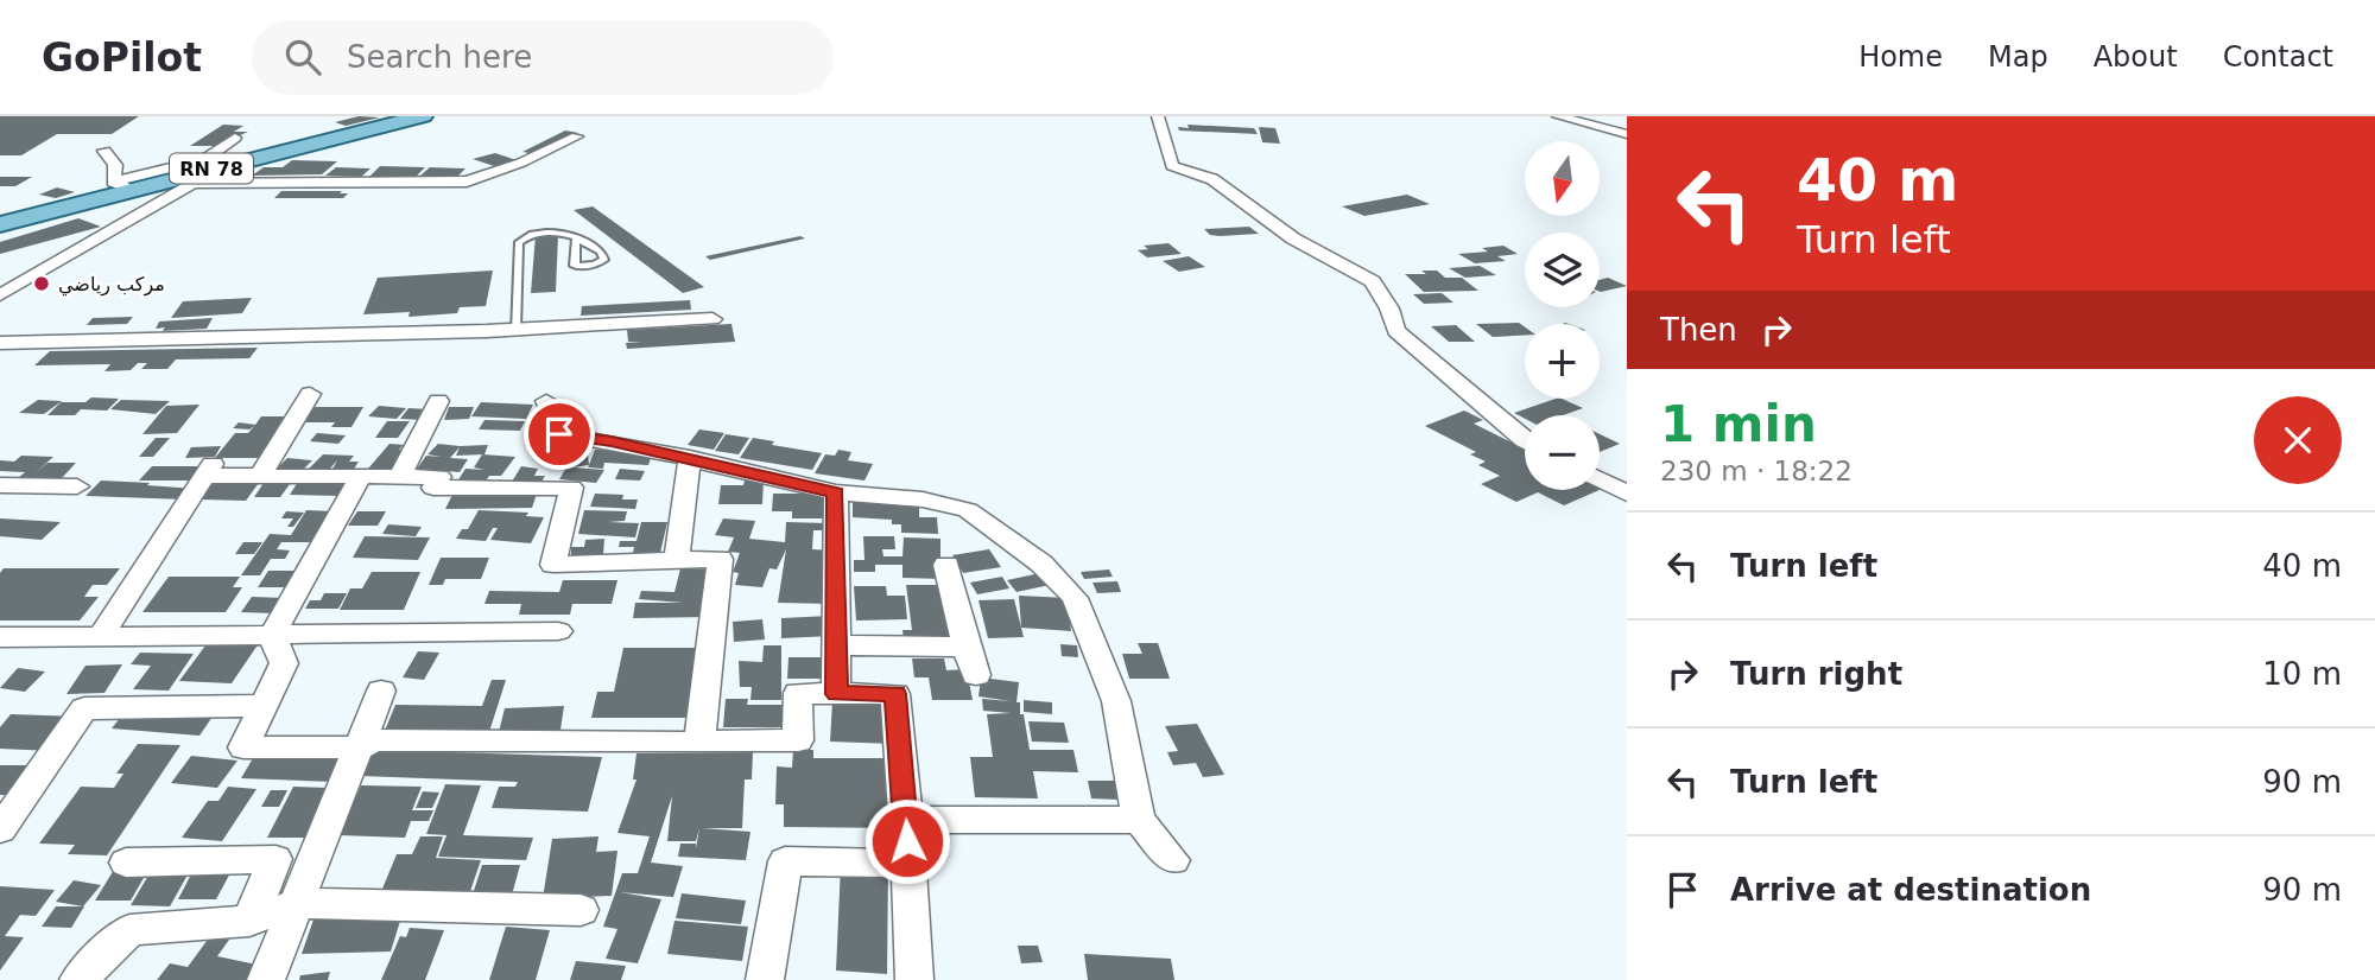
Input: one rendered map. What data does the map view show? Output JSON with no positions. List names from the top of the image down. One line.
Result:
{"streets":{"main road":["RN 78"]},"places":["مركب رياضي"],"north":"bottom","page":{"header":"GoPilot","search":"Search here","nav":["Home","Map","About","Contact"],"turn":["40 m","Turn left"],"map_buttons":["+","−"],"then":"Then","heading":["1 min","230 m · 18:22"],"list":[{"name":"Turn left","value":"40 m"},{"name":"Turn right","value":"10 m"},{"name":"Turn left","value":"90 m"},{"name":"Arrive at destination","value":"90 m"}]}}
